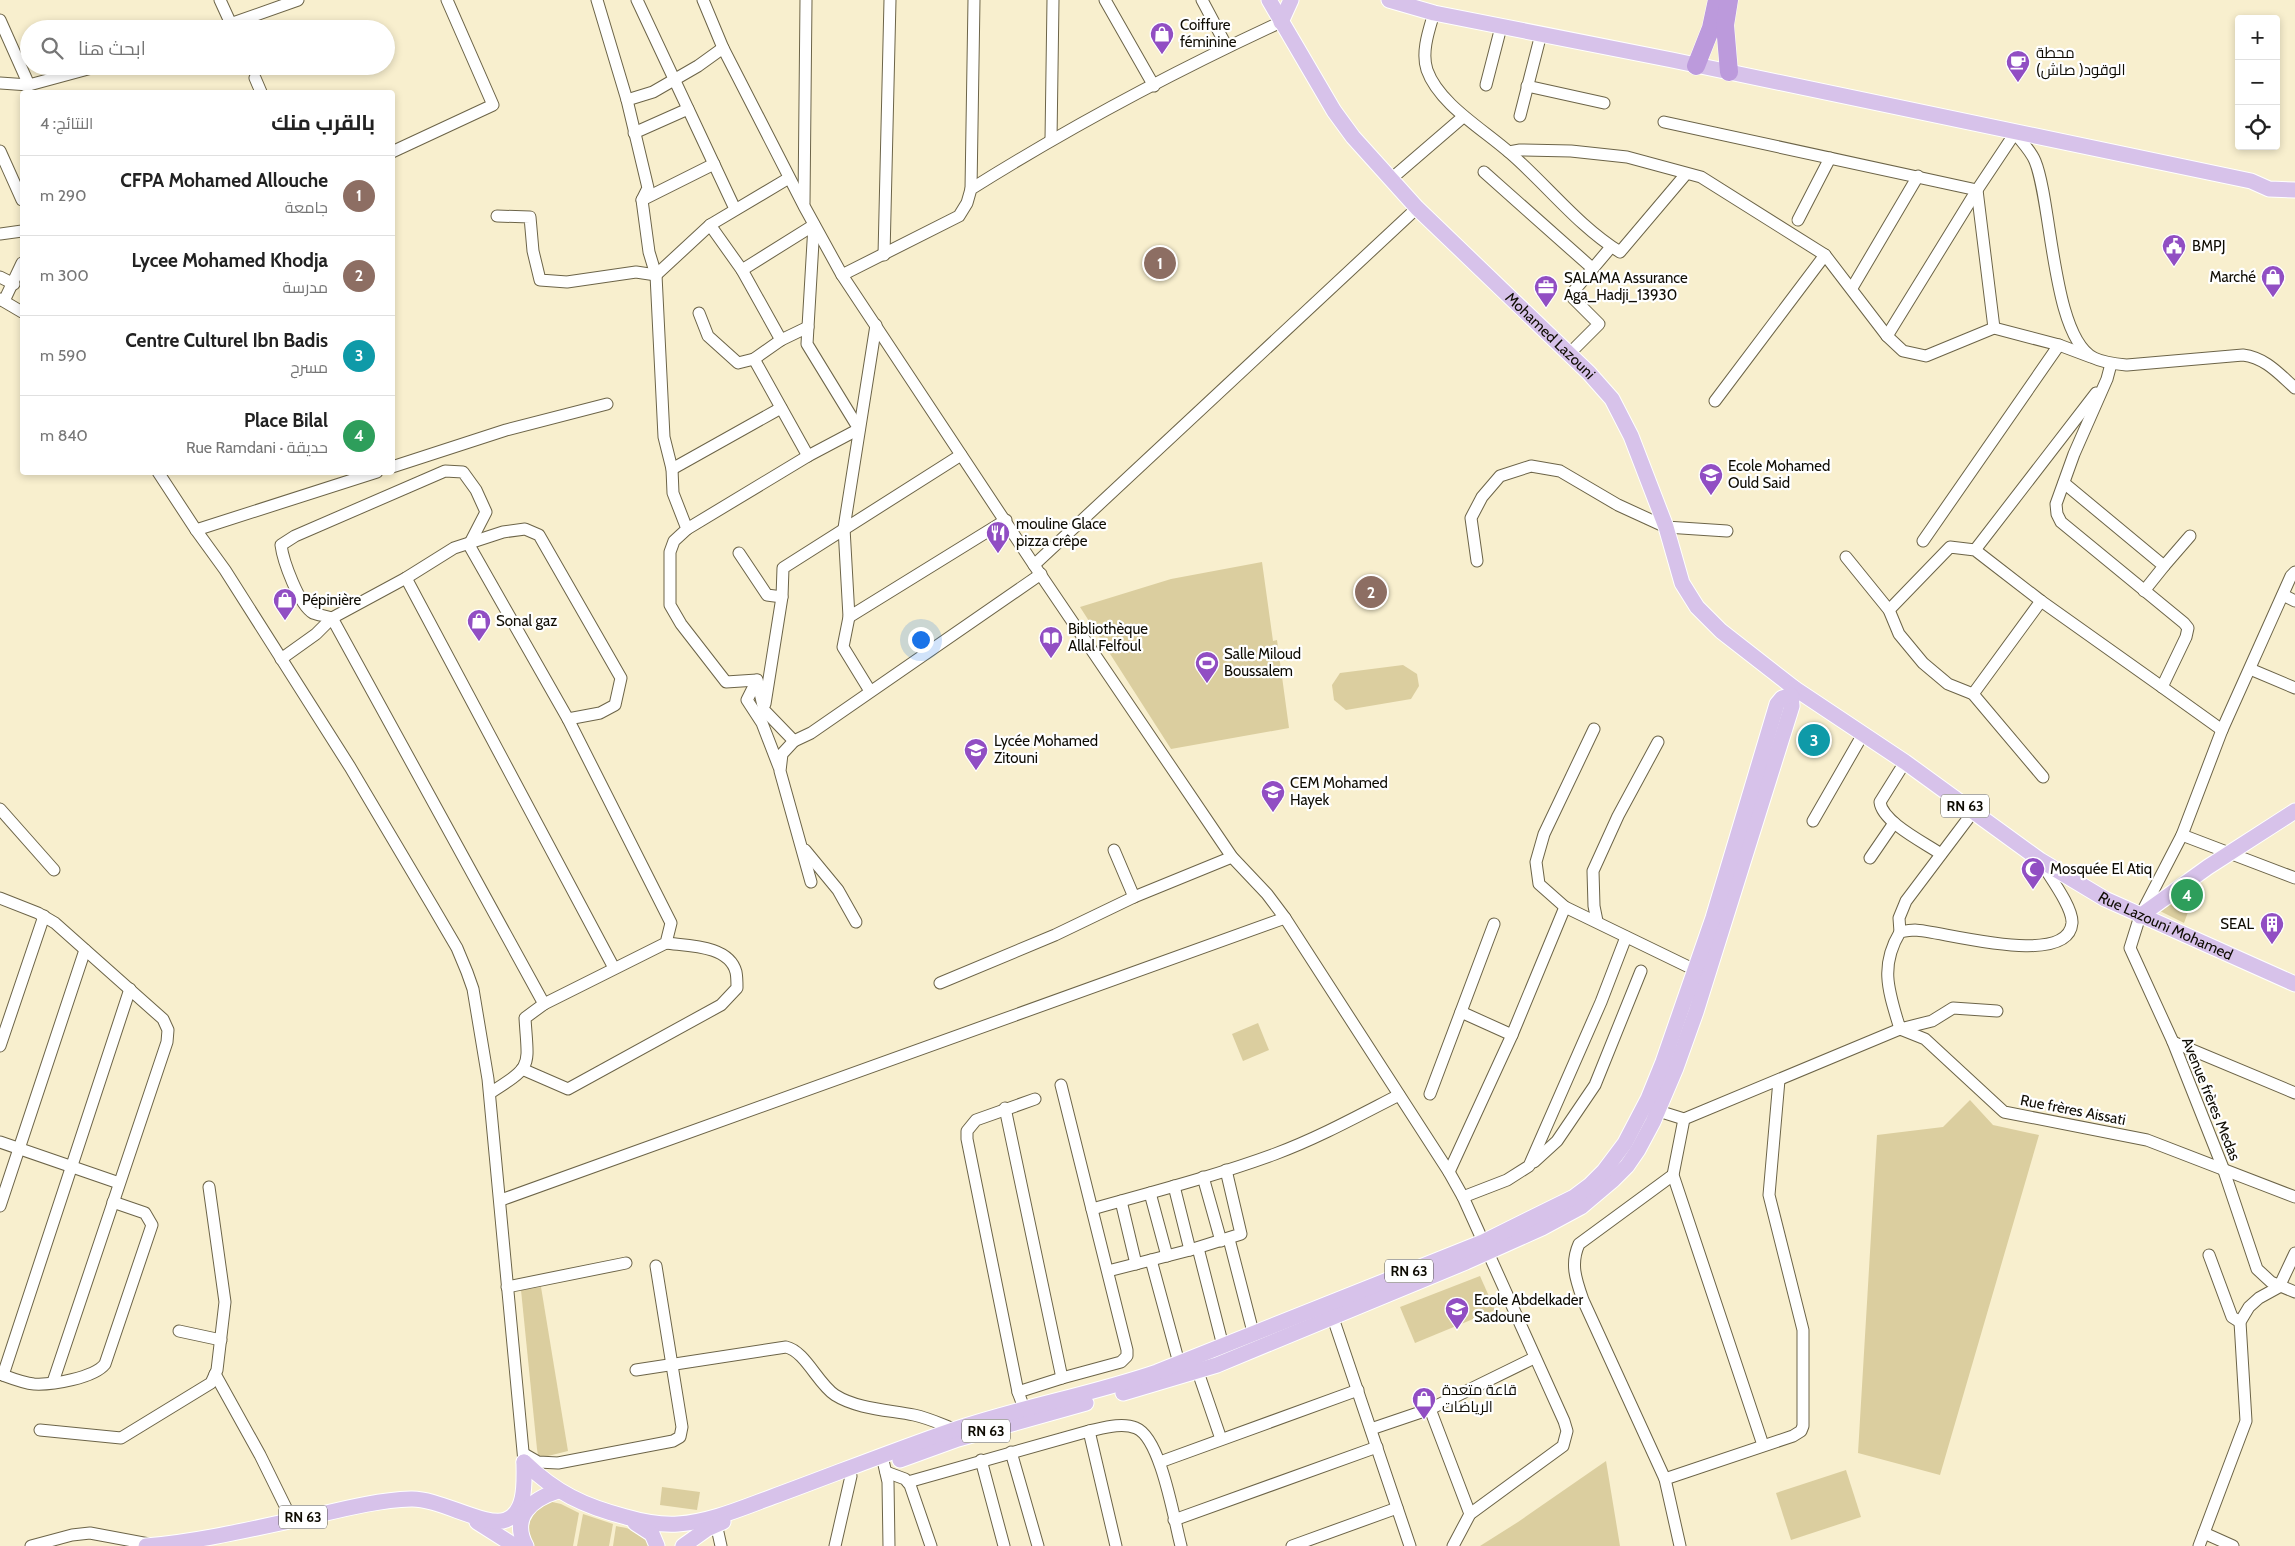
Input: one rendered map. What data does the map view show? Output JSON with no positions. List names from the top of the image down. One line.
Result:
{"streets":{"main road":["Mohamed Lazouni","RN 63","Rue Lazouni Mohamed"],"street":["Avenue frères Medas","Rue frères Aissati"]},"crossings":[["Mohamed Lazouni","Rue Lazouni Mohamed"],["Rue Lazouni Mohamed","Avenue frères Medas"],["Avenue frères Medas","Rue frères Aissati"]],"places":{"shop":["Coiffure féminine","Marché","Pépinière","Sonal gaz","قاعة متعدة الرياضات"],"cafe":["محطة الوقود( صاش)"],"public building":["BMPJ"],"office":["SALAMA Assurance Aga_Hadji_13930"],"school or university":["Ecole Mohamed Ould Said","Lycée Mohamed Zitouni","CEM Mohamed Hayek","Ecole Abdelkader Sadoune"],"restaurant":["mouline Glace pizza crêpe"],"library":["Bibliothèque Allal Felfoul"],"sports":["Salle Miloud Boussalem"],"mosque":["Mosquée El Atiq"],"building":["SEAL"]},"page":{"map_buttons":["+","−"],"search":"ابحث هنا","heading":["بالقرب منك","النتائج: 4"],"list":[{"mark":"1","name":"CFPA Mohamed Allouche","note":"جامعة","value":"290 m"},{"mark":"2","name":"Lycee Mohamed Khodja","note":"مدرسة","value":"300 m"},{"mark":"3","name":"Centre Culturel Ibn Badis","note":"مسرح","value":"590 m"},{"mark":"4","name":"Place Bilal","note":"حديقة · Rue Ramdani","value":"840 m"}],"pins":["1","2","3","4"]}}
